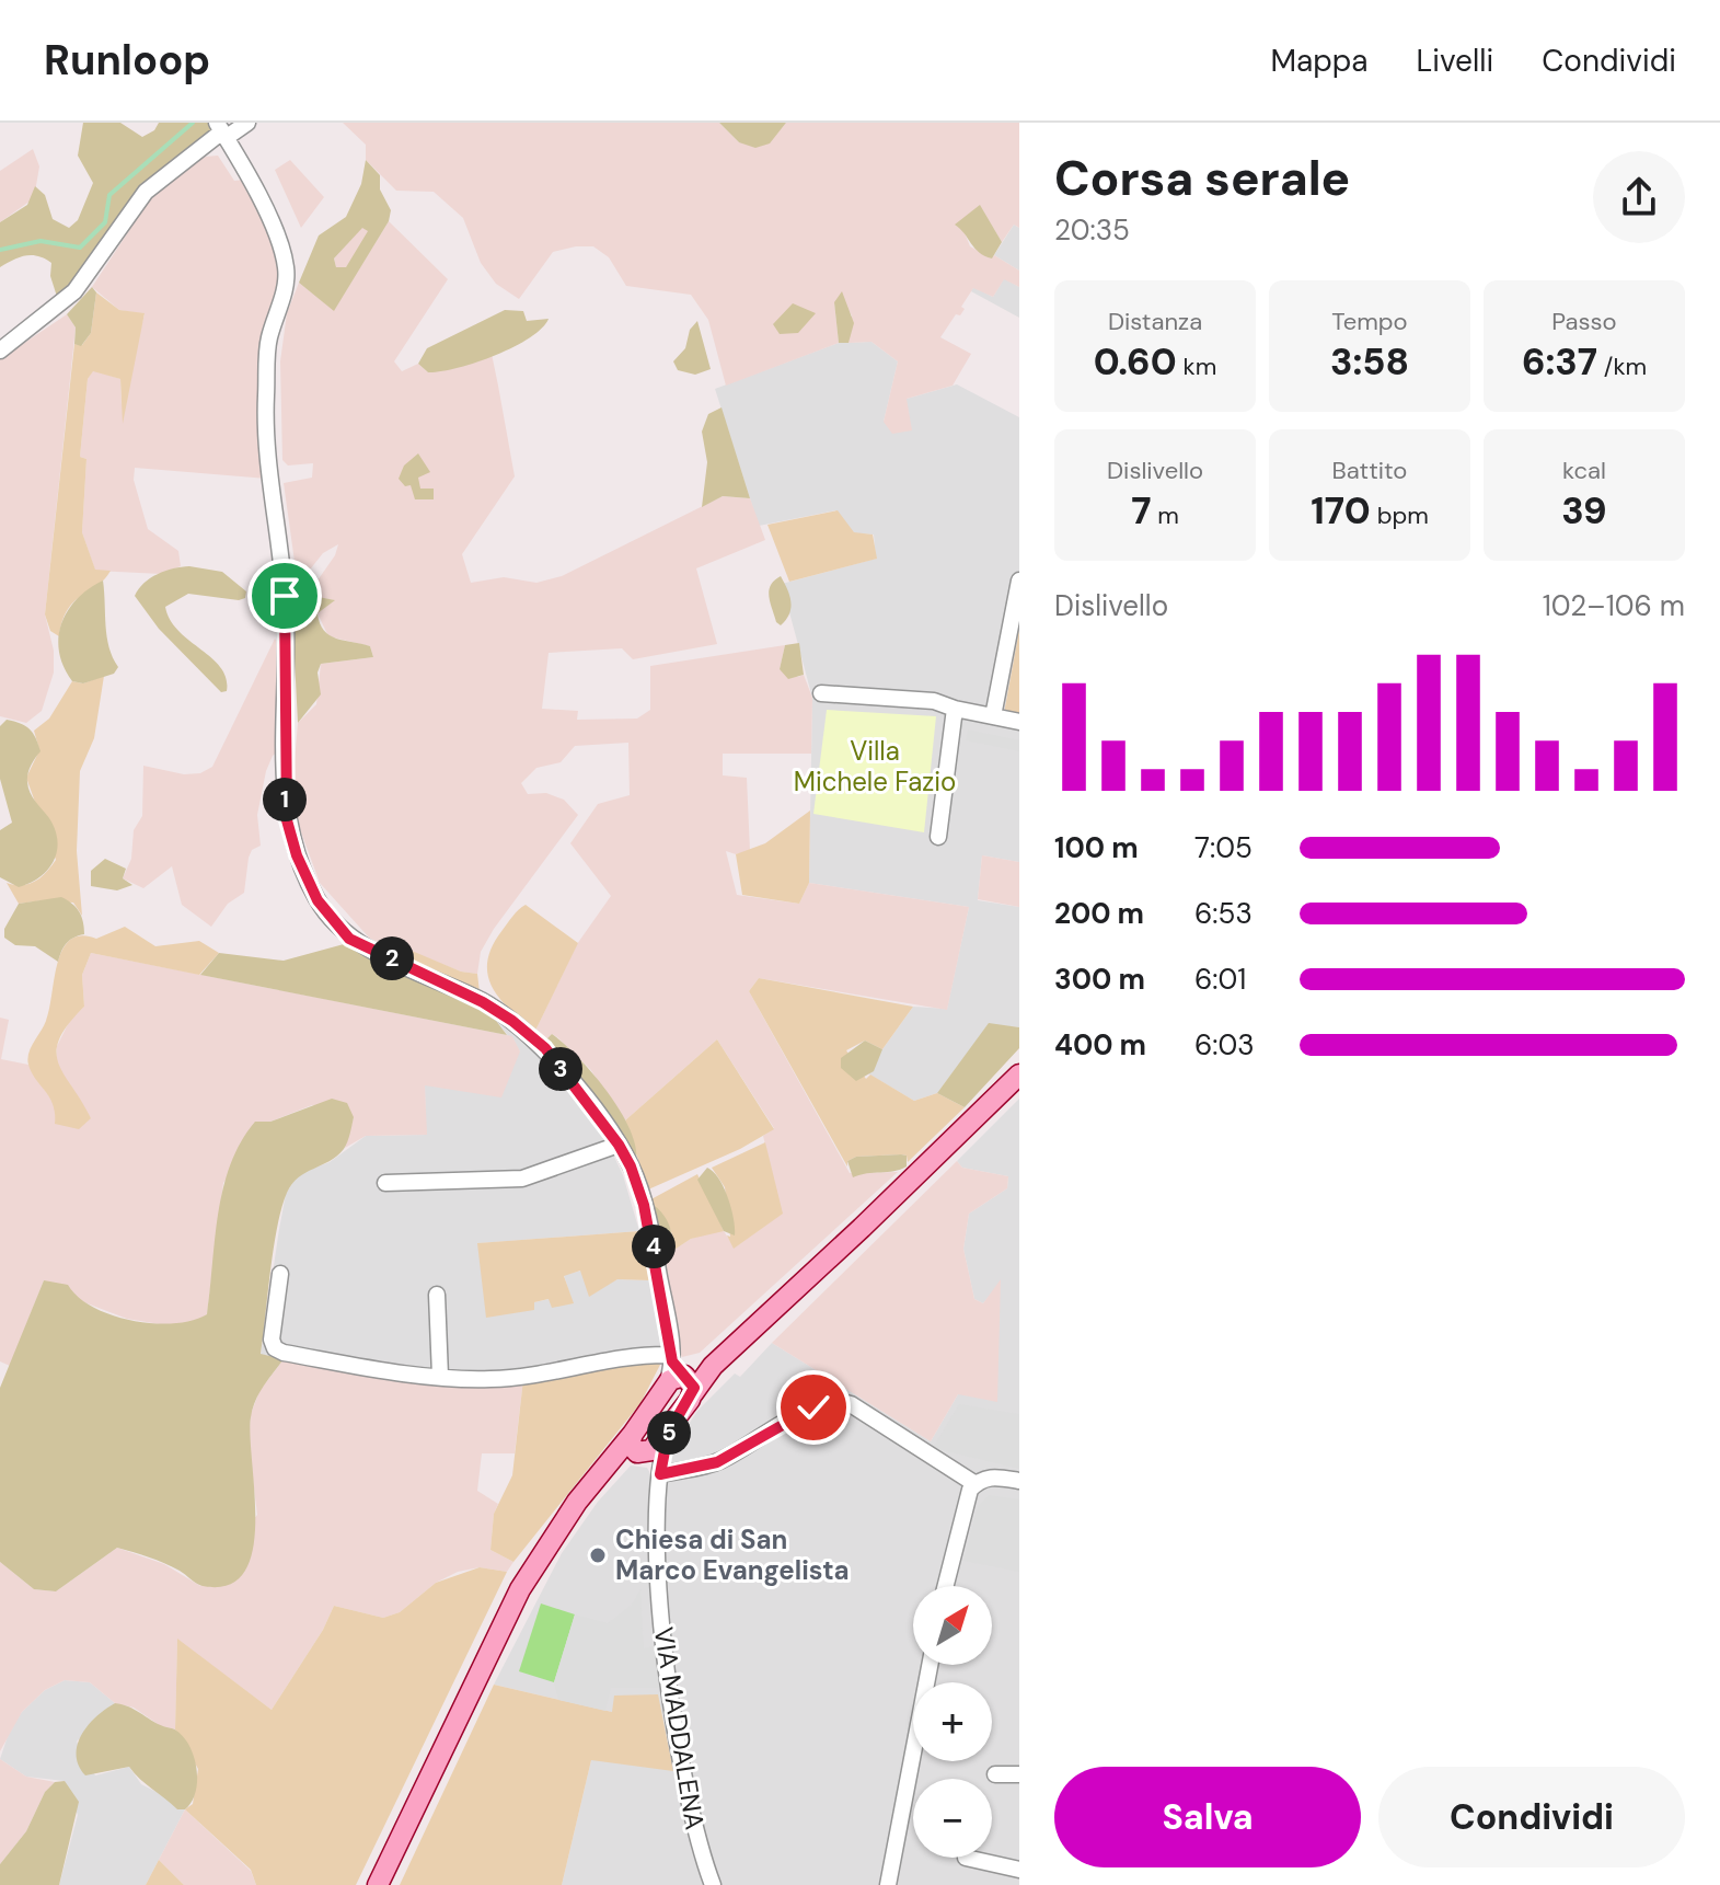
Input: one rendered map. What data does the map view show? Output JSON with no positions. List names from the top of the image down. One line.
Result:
{"streets":{"street":["VIA MADDALENA"]},"parks":["Villa Michele Fazio"],"places":["Chiesa di San Marco Evangelista"],"north":"top right","page":{"header":"Runloop","nav":["Mappa","Livelli","Condividi"],"heading":["Corsa serale","20:35"],"stats":[["Distanza","0.60 km"],["Tempo","3:58"],["Passo","6:37 /km"],["Dislivello","7 m"],["Battito","170 bpm"],["kcal","39"]],"chart":["Dislivello","102–106 m"],"pins":["1","2","3","4","5"],"list":[{"name":"100 m","note":"7:05"},{"name":"200 m","note":"6:53"},{"name":"300 m","note":"6:01"},{"name":"400 m","note":"6:03"}],"map_buttons":["+","−"],"buttons":["Salva","Condividi"]}}
